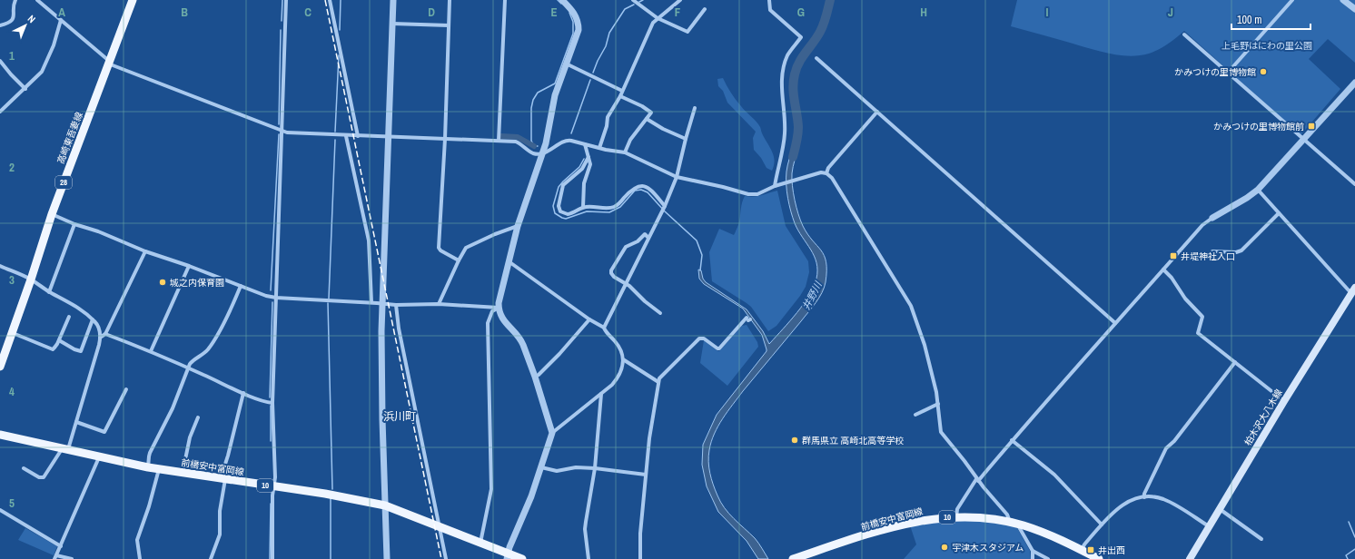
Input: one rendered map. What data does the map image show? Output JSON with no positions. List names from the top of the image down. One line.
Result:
{"streets":{"main road":["高崎東吾妻線","28","柏木沢大八木線","前橋安中富岡線","10"]},"districts":["浜川町"],"water":["井野川"],"parks":["上毛野はにわの里公園"],"places":{"other":["かみつけの里博物館","城之内保育園","群馬県立 高崎北高等学校","宇津木スタジアム"],"transit":["かみつけの里博物館前","井堤神社入口","井出西"]},"scale_bar":"100 m","north":"top right","grid":{"columns":["A","B","C","D","E","F","G","H","I","J"],"rows":["1","2","3","4","5"]}}
